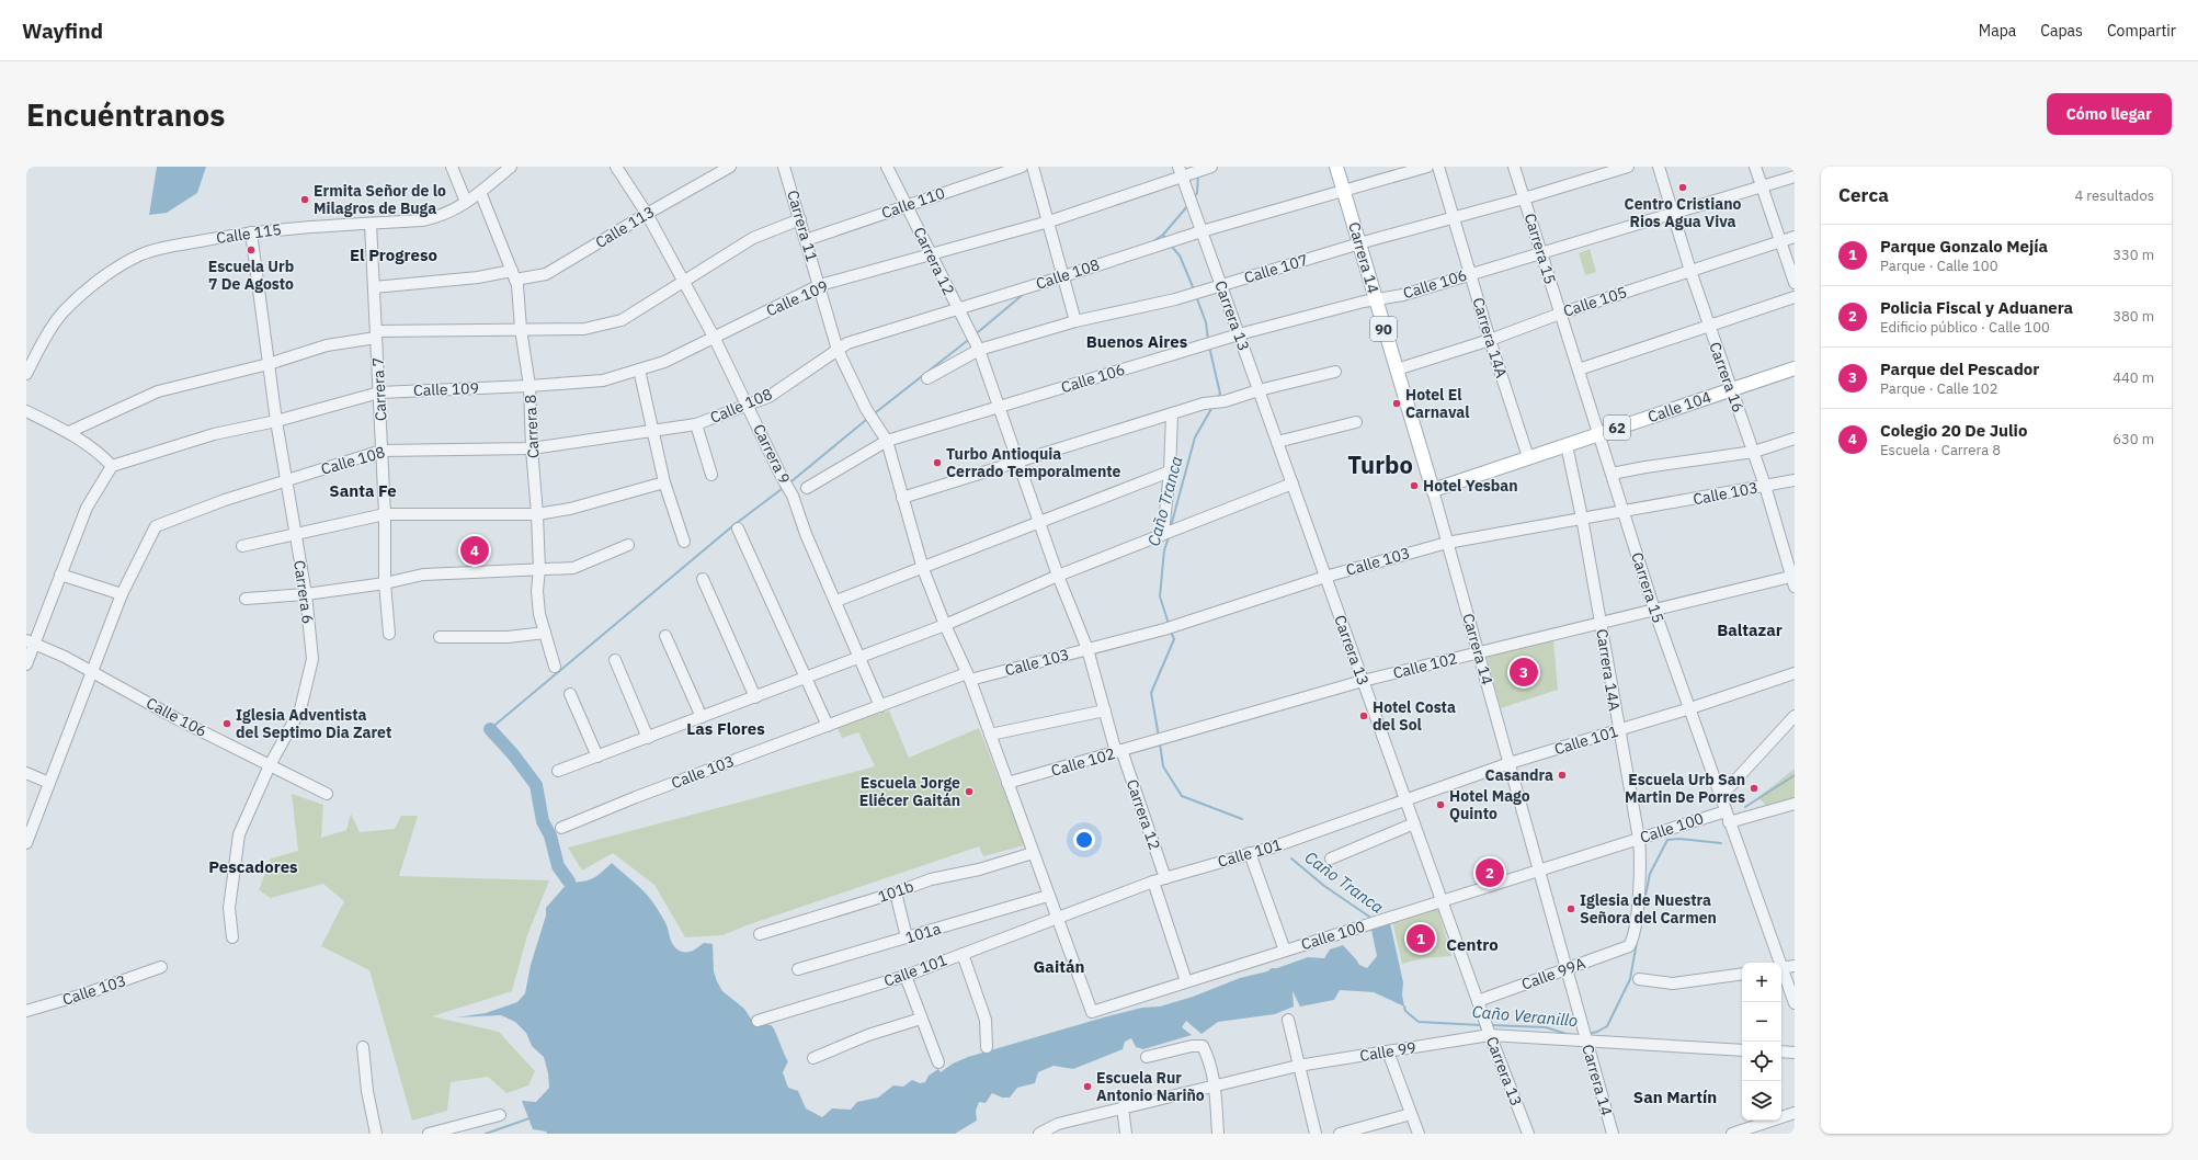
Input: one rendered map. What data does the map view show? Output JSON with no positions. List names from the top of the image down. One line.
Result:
{"streets":{"main road":["Carrera 14","90","Calle 104","62"],"street":["Calle 110","Carrera 11","Calle 113","Calle 115","Carrera 15","Carrera 12","Calle 107","Calle 108","Calle 106","Calle 109","Calle 105","Carrera 13","Carrera 14A","Carrera 16","Carrera 7","Carrera 8","Carrera 9","Calle 103","Carrera 6","Calle 102","Calle 101","Calle 100","101b","101a","Calle 99A","Calle 99"]},"crossings":[["Calle 110","Carrera 11"],["Calle 110","Carrera 12"],["Carrera 11","Calle 108"],["Carrera 11","Calle 106"],["Carrera 11","Calle 109"],["Calle 113","Carrera 7"],["Calle 113","Carrera 8"],["Calle 113","Carrera 9"],["Calle 115","Carrera 7"],["Calle 115","Carrera 8"],["Calle 115","Carrera 6"],["Carrera 15","Calle 107"],["Carrera 15","Calle 106"],["Carrera 15","Calle 105"],["Carrera 15","Calle 104"],["Carrera 15","Calle 103"],["Carrera 15","Calle 102"],["Carrera 15","Calle 101"],["Carrera 15","Calle 100"],["Carrera 14","Calle 107"],["Carrera 14","Calle 108"],["Carrera 14","Calle 106"],["Carrera 14","Calle 105"],["Carrera 14","Calle 104"],["Carrera 14","Calle 103"],["Carrera 14","Calle 102"],["Carrera 14","Calle 101"],["Carrera 14","Calle 100"],["Carrera 14","Calle 99A"],["Carrera 14","Calle 99"],["Carrera 12","Calle 107"],["Carrera 12","Calle 108"],["Carrera 12","Calle 109"],["Carrera 12","Calle 103"],["Carrera 12","Calle 102"],["Carrera 12","Calle 101"],["Calle 107","Carrera 13"],["Calle 107","Carrera 14A"],["Calle 108","Calle 106"],["Calle 108","Carrera 13"],["Calle 108","Carrera 7"],["Calle 108","Carrera 8"],["Calle 108","Carrera 9"],["Calle 108","Carrera 6"],["Calle 106","Carrera 13"],["Calle 106","Carrera 14A"],["Calle 106","Carrera 16"],["Calle 106","Carrera 6"],["Calle 109","Carrera 13"],["Calle 109","Carrera 7"],["Calle 109","Carrera 8"],["Calle 109","Carrera 9"],["Calle 109","Carrera 6"],["Calle 105","Carrera 14A"],["Calle 105","Carrera 16"],["Carrera 13","Calle 103"],["Carrera 13","Calle 102"],["Carrera 13","Calle 101"],["Carrera 13","Calle 100"],["Carrera 13","Calle 99A"],["Carrera 13","Calle 99"],["Carrera 14A","Calle 104"],["Carrera 14A","Calle 103"],["Carrera 14A","Calle 102"],["Carrera 14A","Calle 101"],["Carrera 14A","Calle 100"],["Carrera 14A","Calle 99A"],["Carrera 16","Calle 104"],["Carrera 16","Calle 103"],["Carrera 16","Calle 102"],["Carrera 9","Calle 103"],["Calle 101","Calle 100"]],"districts":["El Progreso","Buenos Aires","Turbo","Santa Fe","Baltazar","Las Flores","Pescadores","Centro","Gaitán","San Martín"],"water":["Caño Tranca","Caño Veranillo"],"places":["Centro Cristiano Rios Agua Viva","Ermita Señor de lo Milagros de Buga","Escuela Urb 7 De Agosto","Hotel El Carnaval","Turbo Antioquia Cerrado Temporalmente","Hotel Yesban","Hotel Costa del Sol","Iglesia Adventista del Septimo Dia Zaret","Casandra","Escuela Urb San Martin De Porres","Escuela Jorge Eliécer Gaitán","Hotel Mago Quinto","Iglesia de Nuestra Señora del Carmen","Escuela Rur Antonio Nariño"],"page":{"header":"Wayfind","nav":["Mapa","Capas","Compartir"],"buttons":"Cómo llegar","title":"Encuéntranos","heading":["Cerca","4 resultados"],"list":[{"mark":"1","name":"Parque Gonzalo Mejía","note":"Parque · Calle 100","value":"330 m"},{"mark":"2","name":"Policia Fiscal y Aduanera","note":"Edificio público · Calle 100","value":"380 m"},{"mark":"3","name":"Parque del Pescador","note":"Parque · Calle 102","value":"440 m"},{"mark":"4","name":"Colegio 20 De Julio","note":"Escuela · Carrera 8","value":"630 m"}],"pins":["4","3","2","1"],"map_buttons":["+","−"]}}
